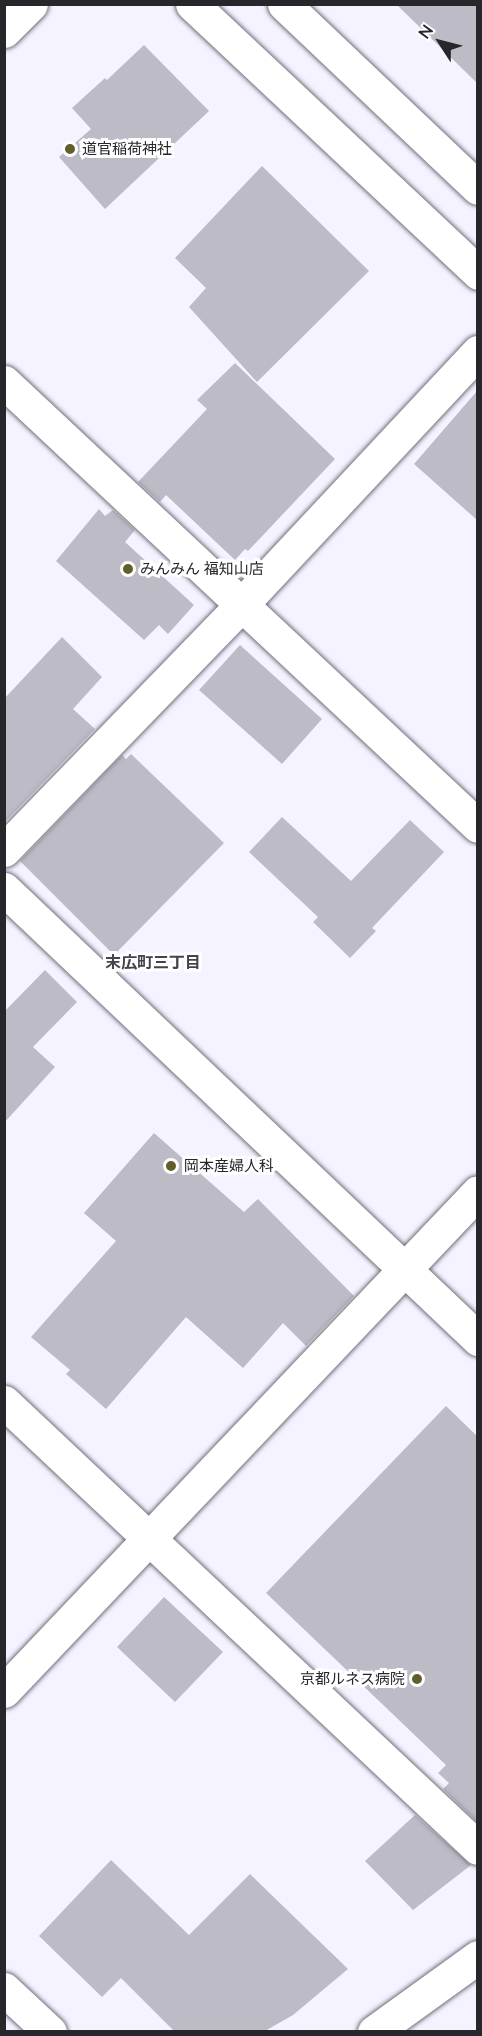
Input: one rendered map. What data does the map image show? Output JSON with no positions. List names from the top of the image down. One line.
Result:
{"districts":["末広町三丁目"],"places":["道官稲荷神社","みんみん 福知山店","岡本産婦人科","京都ルネス病院"],"north":"top left"}
